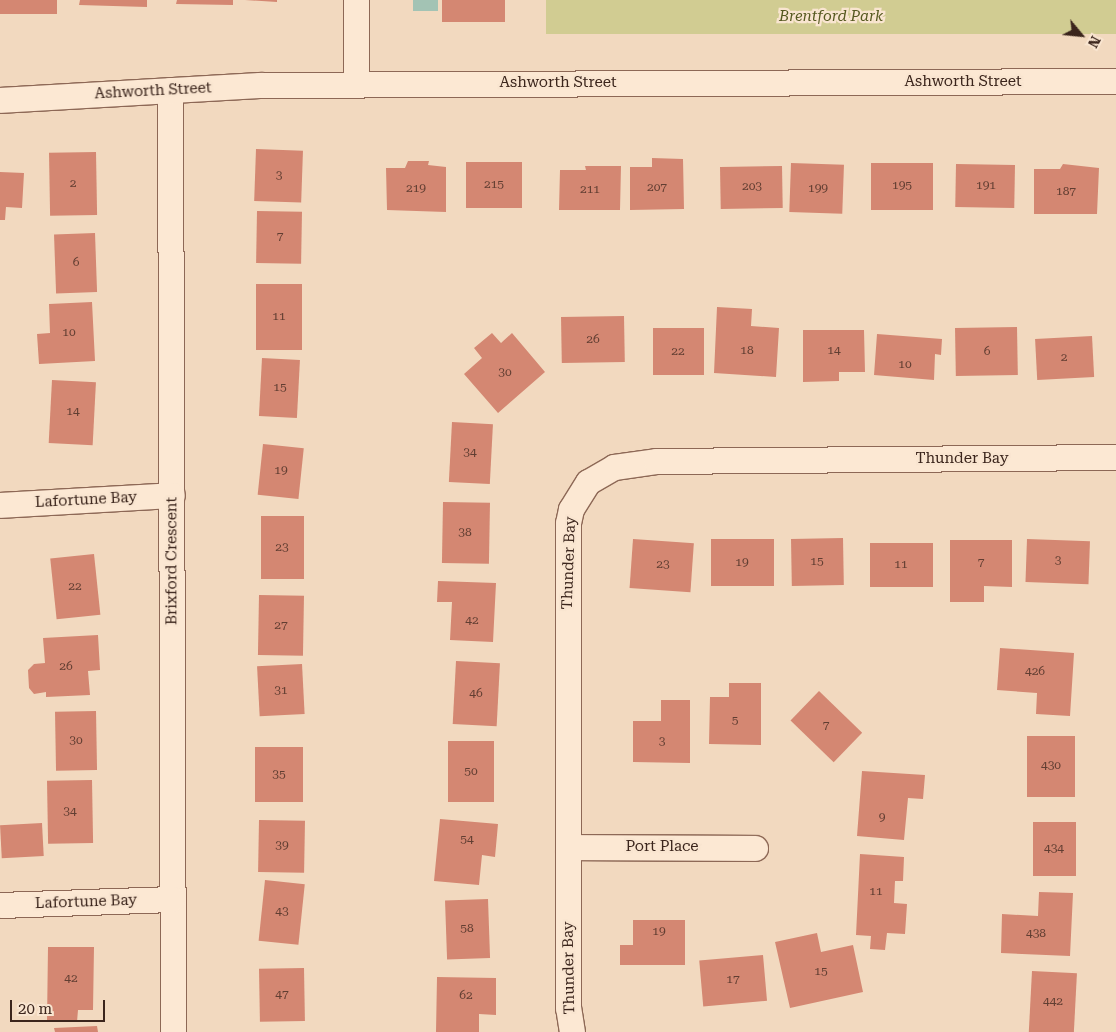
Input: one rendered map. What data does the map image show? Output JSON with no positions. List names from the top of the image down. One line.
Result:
{"streets":{"street":["Ashworth Street","Thunder Bay","Lafortune Bay","Brixford Crescent","Port Place"]},"crossings":[["Ashworth Street","Brixford Crescent"],["Thunder Bay","Port Place"],["Lafortune Bay","Brixford Crescent"]],"parks":["Brentford Park"],"house_numbers":["3","2","215","195","191","203","207","219","199","211","187","7","6","11","10","26","18","14","22","6","2","10","30","15","14","34","19","38","23","3","15","19","7","23","11","22","42","27","26","426","31","46","5","7","30","3","430","50","35","34","9","54","39","434","11","43","58","19","438","15","42","17","47","62","442"],"scale_bar":"20 m","north":"bottom right"}
